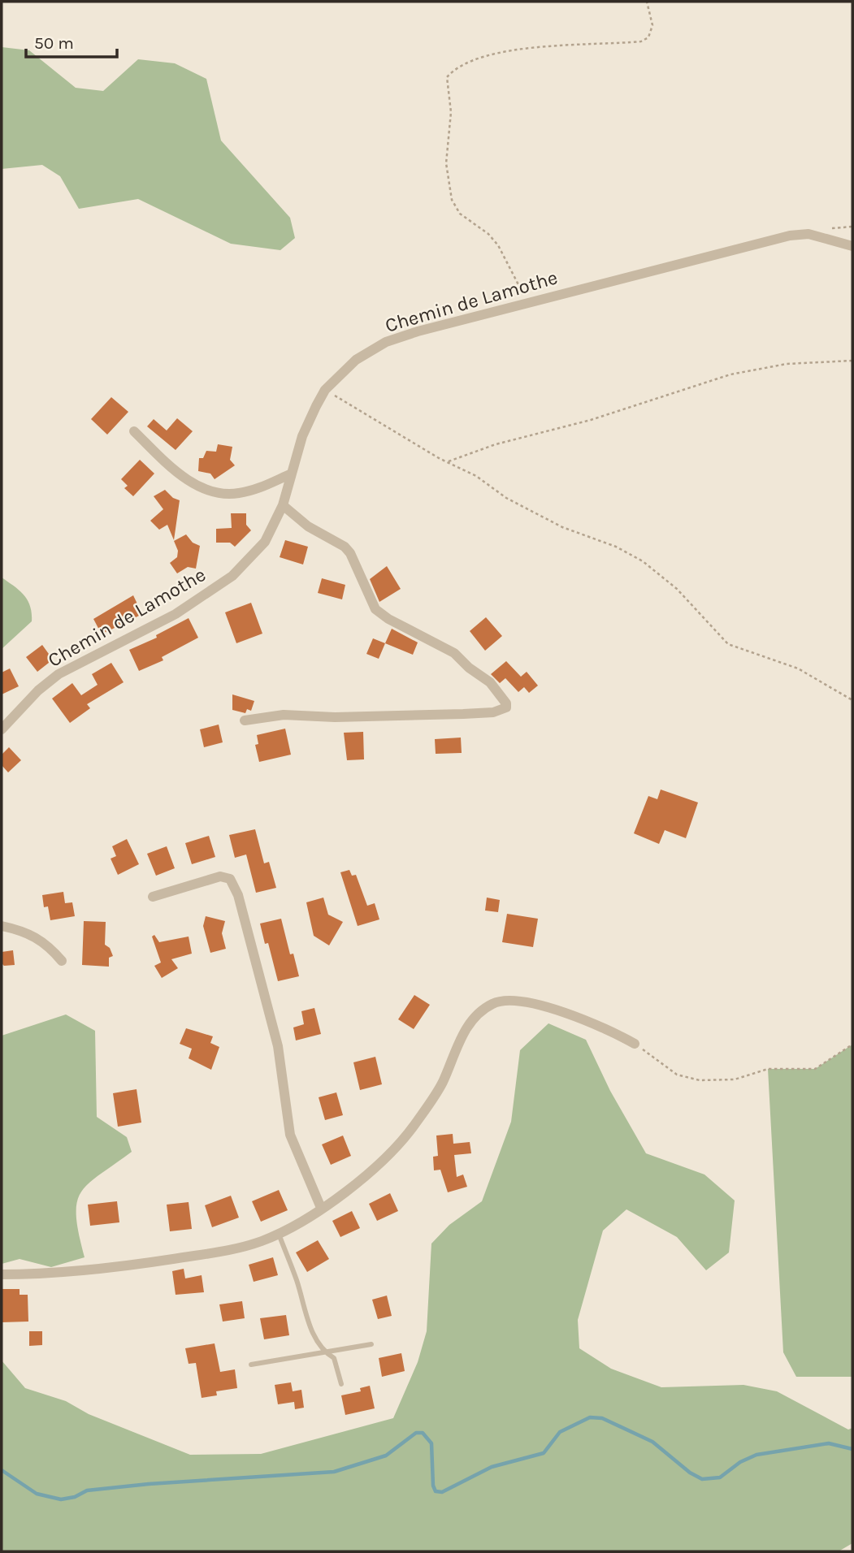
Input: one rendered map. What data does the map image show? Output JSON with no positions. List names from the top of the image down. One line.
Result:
{"streets":{"street":["Chemin de Lamothe"]},"scale_bar":"50 m"}
